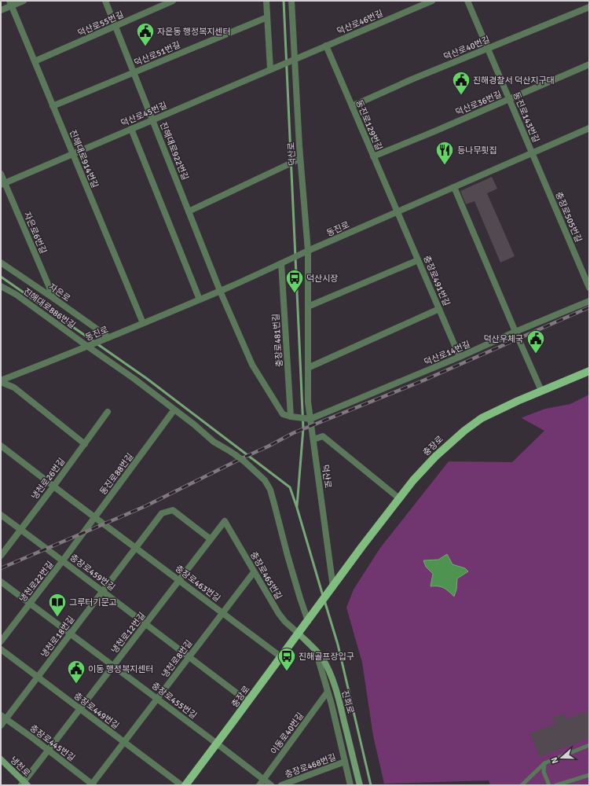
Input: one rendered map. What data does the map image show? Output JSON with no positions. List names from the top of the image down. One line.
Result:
{"streets":{"main road":["충장로","진희로","냉천로"],"street":["덕산로46번길","덕산로55번길","덕산로40번길","덕산로51번길","덕산로36번길","덕산로45번길","동진로143번길","동진로129번길","진해대로922번길","덕산로","진해대로914번길","충장로505번길","동진로","자은로6번길","충장로491번길","자은로","진해대로886번길","충장로481번길","덕산로14번길","동진로88번길","냉천로26번길","충장로459번길","충장로465번길","냉천로22번길","충장로463번길","냉천로12번길","냉천로18번길","냉천로8번길","충장로455번길","충장로449번길","이동로40번길","충장로445번길","충장로468번길"]},"crossings":[["덕산로46번길","덕산로45번길"],["덕산로46번길","동진로129번길"],["덕산로46번길","덕산로"],["덕산로55번길","진해대로922번길"],["덕산로55번길","진해대로914번길"],["덕산로40번길","동진로143번길"],["덕산로40번길","동진로129번길"],["덕산로51번길","진해대로922번길"],["덕산로51번길","진해대로914번길"],["덕산로36번길","동진로143번길"],["덕산로36번길","동진로129번길"],["덕산로45번길","진해대로922번길"],["덕산로45번길","덕산로"],["덕산로45번길","진해대로914번길"],["덕산로45번길","자은로6번길"],["동진로143번길","충장로505번길"],["동진로143번길","동진로"],["동진로129번길","동진로"],["동진로129번길","충장로491번길"],["진해대로922번길","덕산로"],["진해대로922번길","동진로"],["덕산로","동진로"],["덕산로","덕산로14번길"],["덕산로","충장로"],["진해대로914번길","동진로"],["충장로505번길","동진로"],["동진로","충장로491번길"],["동진로","자은로"],["동진로","진해대로886번길"],["동진로","충장로481번길"],["자은로6번길","자은로"],["충장로491번길","덕산로14번길"],["진해대로886번길","충장로"],["충장로","충장로459번길"],["충장로","충장로465번길"],["충장로","충장로463번길"],["충장로","충장로455번길"],["충장로","진희로"],["동진로88번길","냉천로22번길"],["동진로88번길","충장로463번길"],["냉천로26번길","충장로459번길"],["충장로459번길","냉천로22번길"],["충장로459번길","냉천로12번길"],["충장로459번길","냉천로18번길"],["충장로459번길","냉천로8번길"],["충장로465번길","냉천로12번길"],["충장로465번길","냉천로8번길"],["충장로465번길","진희로"],["냉천로22번길","충장로455번길"],["충장로463번길","냉천로12번길"],["충장로463번길","냉천로18번길"],["충장로463번길","냉천로8번길"],["냉천로12번길","냉천로18번길"],["냉천로12번길","충장로455번길"],["냉천로12번길","충장로449번길"],["냉천로12번길","충장로445번길"],["냉천로12번길","냉천로"],["냉천로18번길","충장로455번길"],["냉천로18번길","충장로449번길"],["냉천로18번길","충장로445번길"],["냉천로8번길","충장로455번길"],["냉천로8번길","충장로449번길"],["냉천로8번길","충장로445번길"],["충장로455번길","이동로40번길"],["진희로","충장로468번길"],["이동로40번길","충장로468번길"]],"places":{"public building":["자은동 행정복지센터","진해경찰서 덕산지구대","덕산우체국","이동 행정복지센터"],"restaurant":["등나무횟집"],"bus stop":["덕산시장","진해골프장입구"],"library":["그루터기문고"]},"north":"left"}
